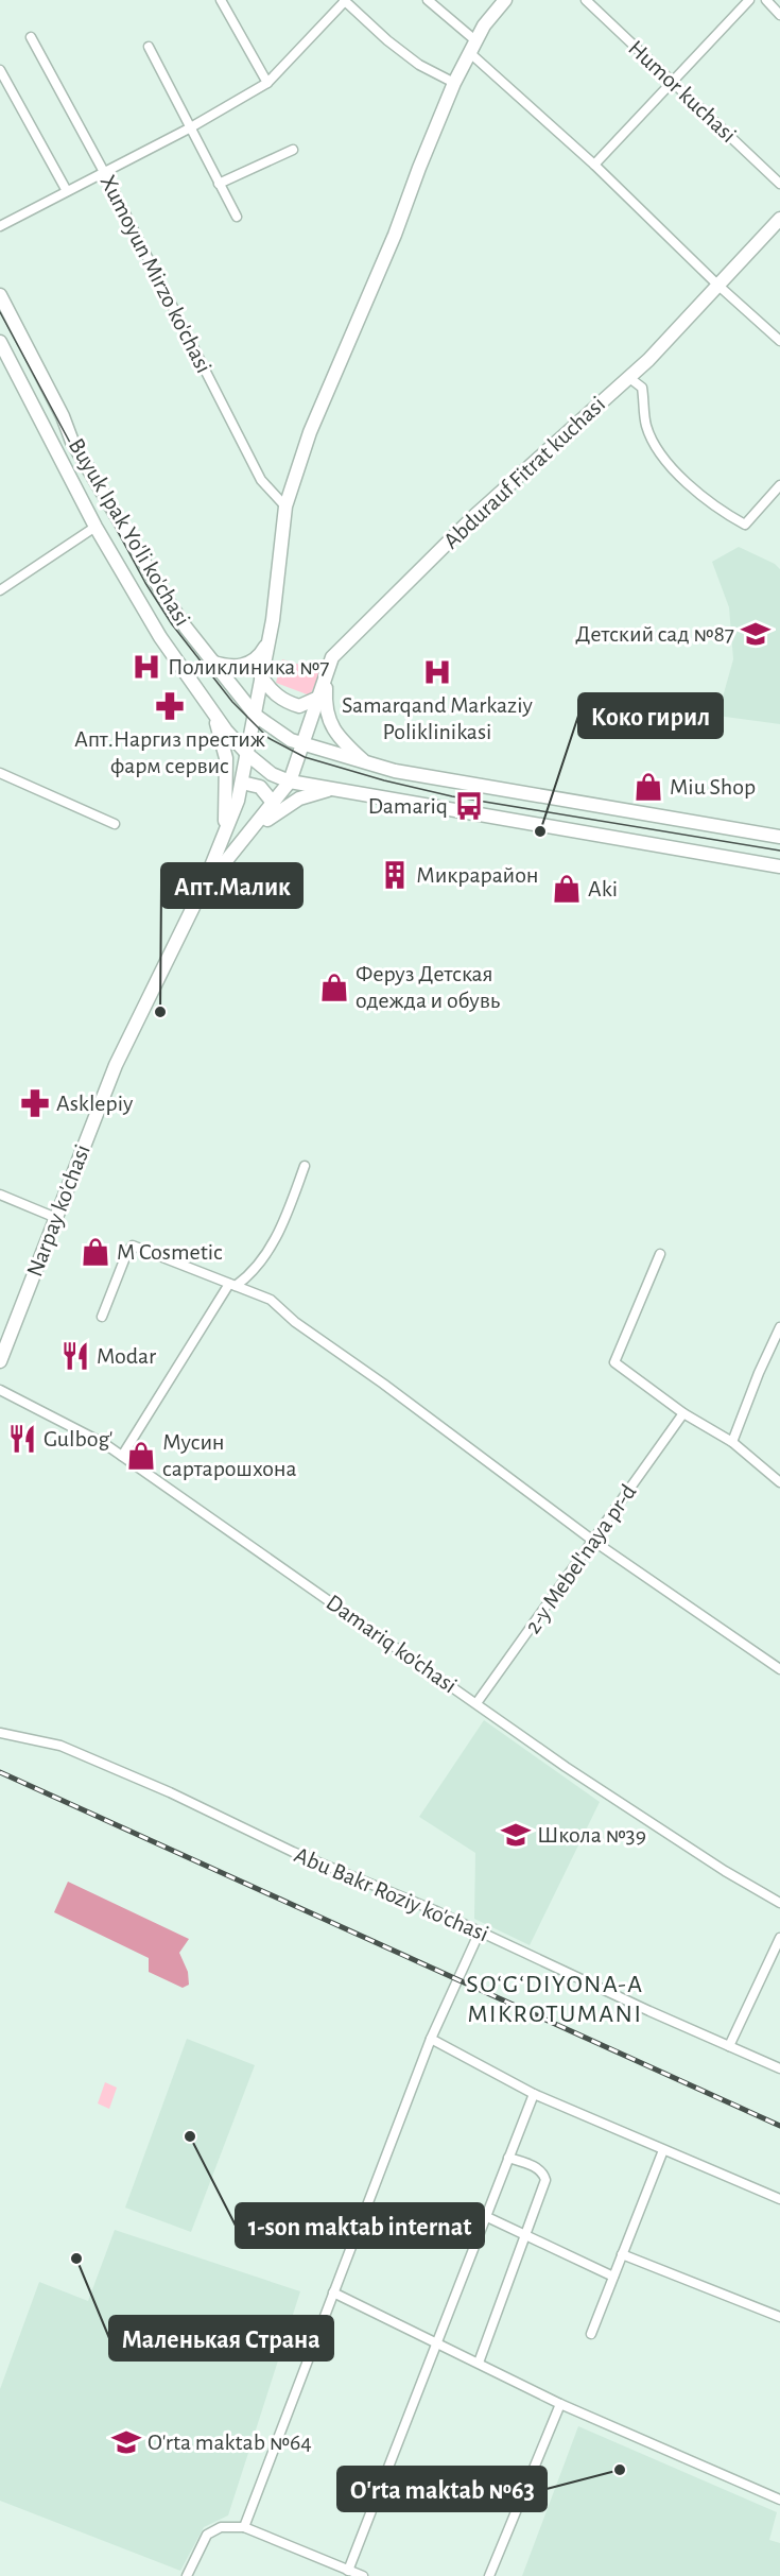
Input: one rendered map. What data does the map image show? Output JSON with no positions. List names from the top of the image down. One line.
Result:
{"streets":{"main road":["Abdurauf Fitrat kuchasi","Buyuk Ipak Yo'li ko'chasi","Narpay ko'chasi"],"street":["Humor kuchasi","Xumoyun Mirzo ko'chasi","2-y Mebel'naya pr-d","Damariq ko'chasi","Abu Bakr Roziy ko'chasi"]},"crossings":[["Xumoyun Mirzo ko'chasi","Narpay ko'chasi"],["Abdurauf Fitrat kuchasi","Buyuk Ipak Yo'li ko'chasi"],["Abdurauf Fitrat kuchasi","Narpay ko'chasi"],["Buyuk Ipak Yo'li ko'chasi","Narpay ko'chasi"],["2-y Mebel'naya pr-d","Damariq ko'chasi"]],"districts":["SO‘G‘DIYONA-А MIKROTUMANI"],"places":{"school or university":["Детский сад №87","Школа №39","O'rta maktab №64"],"hospital":["Поликлиника №7","Samarqand Markaziy Poliklinikasi"],"pharmacy":["Апт.Наргиз престиж фарм сервис","Asklepiy"],"shop":["Miu Shop","Aki","Феруз Детская одежда и обувь","M Cosmetic","Мусин сартарошхона"],"bus stop":["Damariq"],"other":["Коко гирил","Апт.Малик","1-son maktab internat","Маленькая Страна","O'rta maktab №63"],"building":["Микрарайон"],"restaurant":["Modar","Gulbog'"]}}
